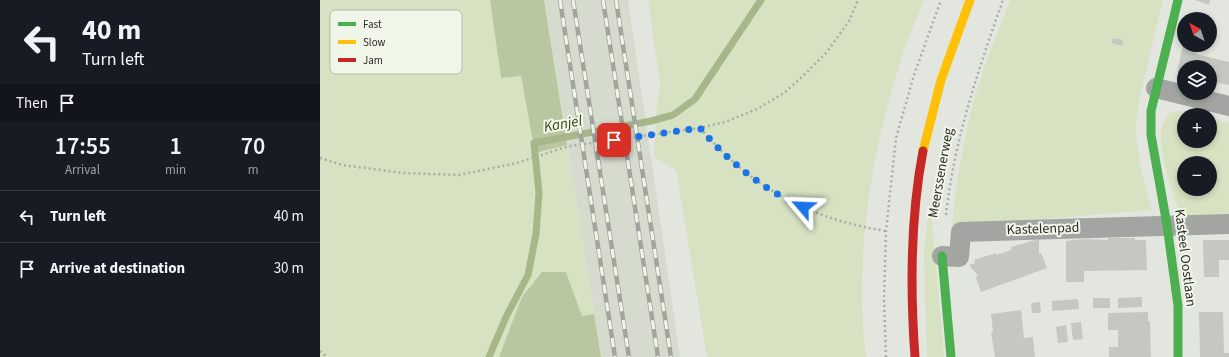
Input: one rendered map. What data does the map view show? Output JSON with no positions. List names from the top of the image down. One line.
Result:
{"streets":{"street":["Meerssenerweg","Kastelenpad","Kasteel Oostlaan"]},"crossings":[["Kastelenpad","Kasteel Oostlaan"]],"water":["Kanjel"],"legend":["Fast","Slow","Jam"],"north":"top left","page":{"turn":["40 m","Turn left"],"map_buttons":["+","−"],"then":"Then","eta":["17:55","Arrival","1","min","70","m"],"list":[{"name":"Turn left","value":"40 m"},{"name":"Arrive at destination","value":"30 m"}]}}
